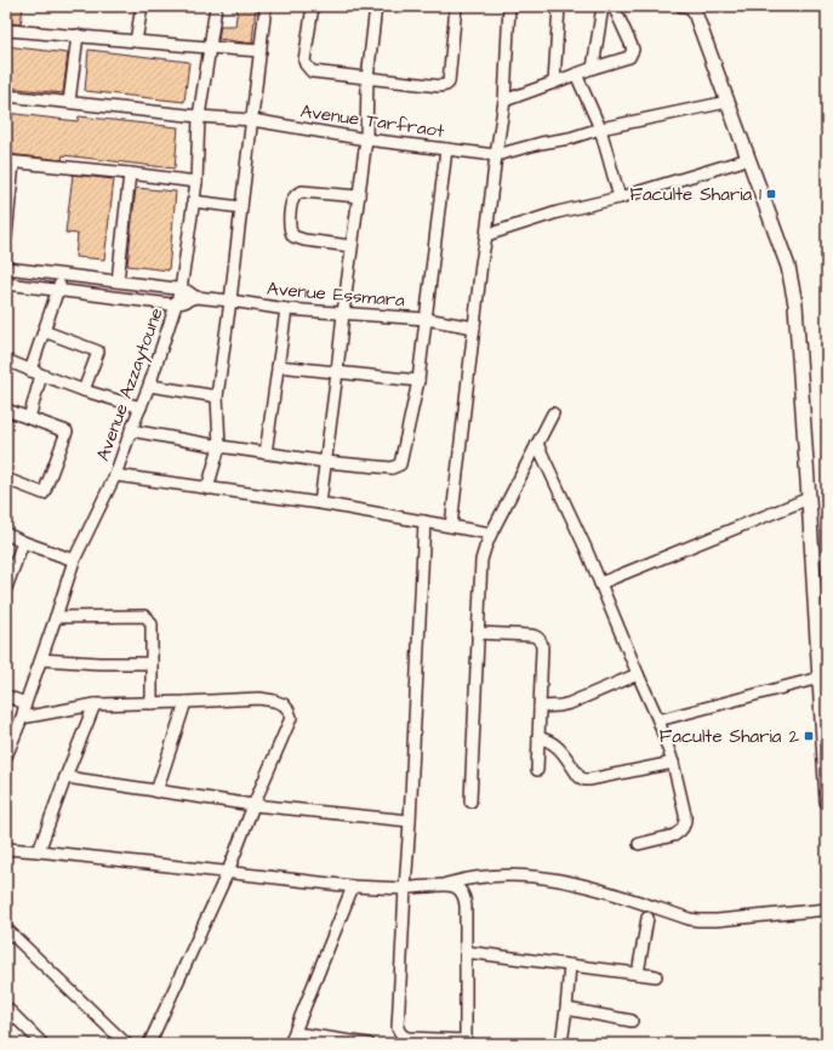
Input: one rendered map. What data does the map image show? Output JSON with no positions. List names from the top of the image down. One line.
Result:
{"streets":{"street":["Avenue Tarfraot","Avenue Essmara","Avenue Azzaytoune"]},"crossings":[["Avenue Tarfraot","Avenue Azzaytoune"],["Avenue Essmara","Avenue Azzaytoune"]],"places":{"transit":["Faculte Sharia 1","Faculte Sharia 2"]}}
